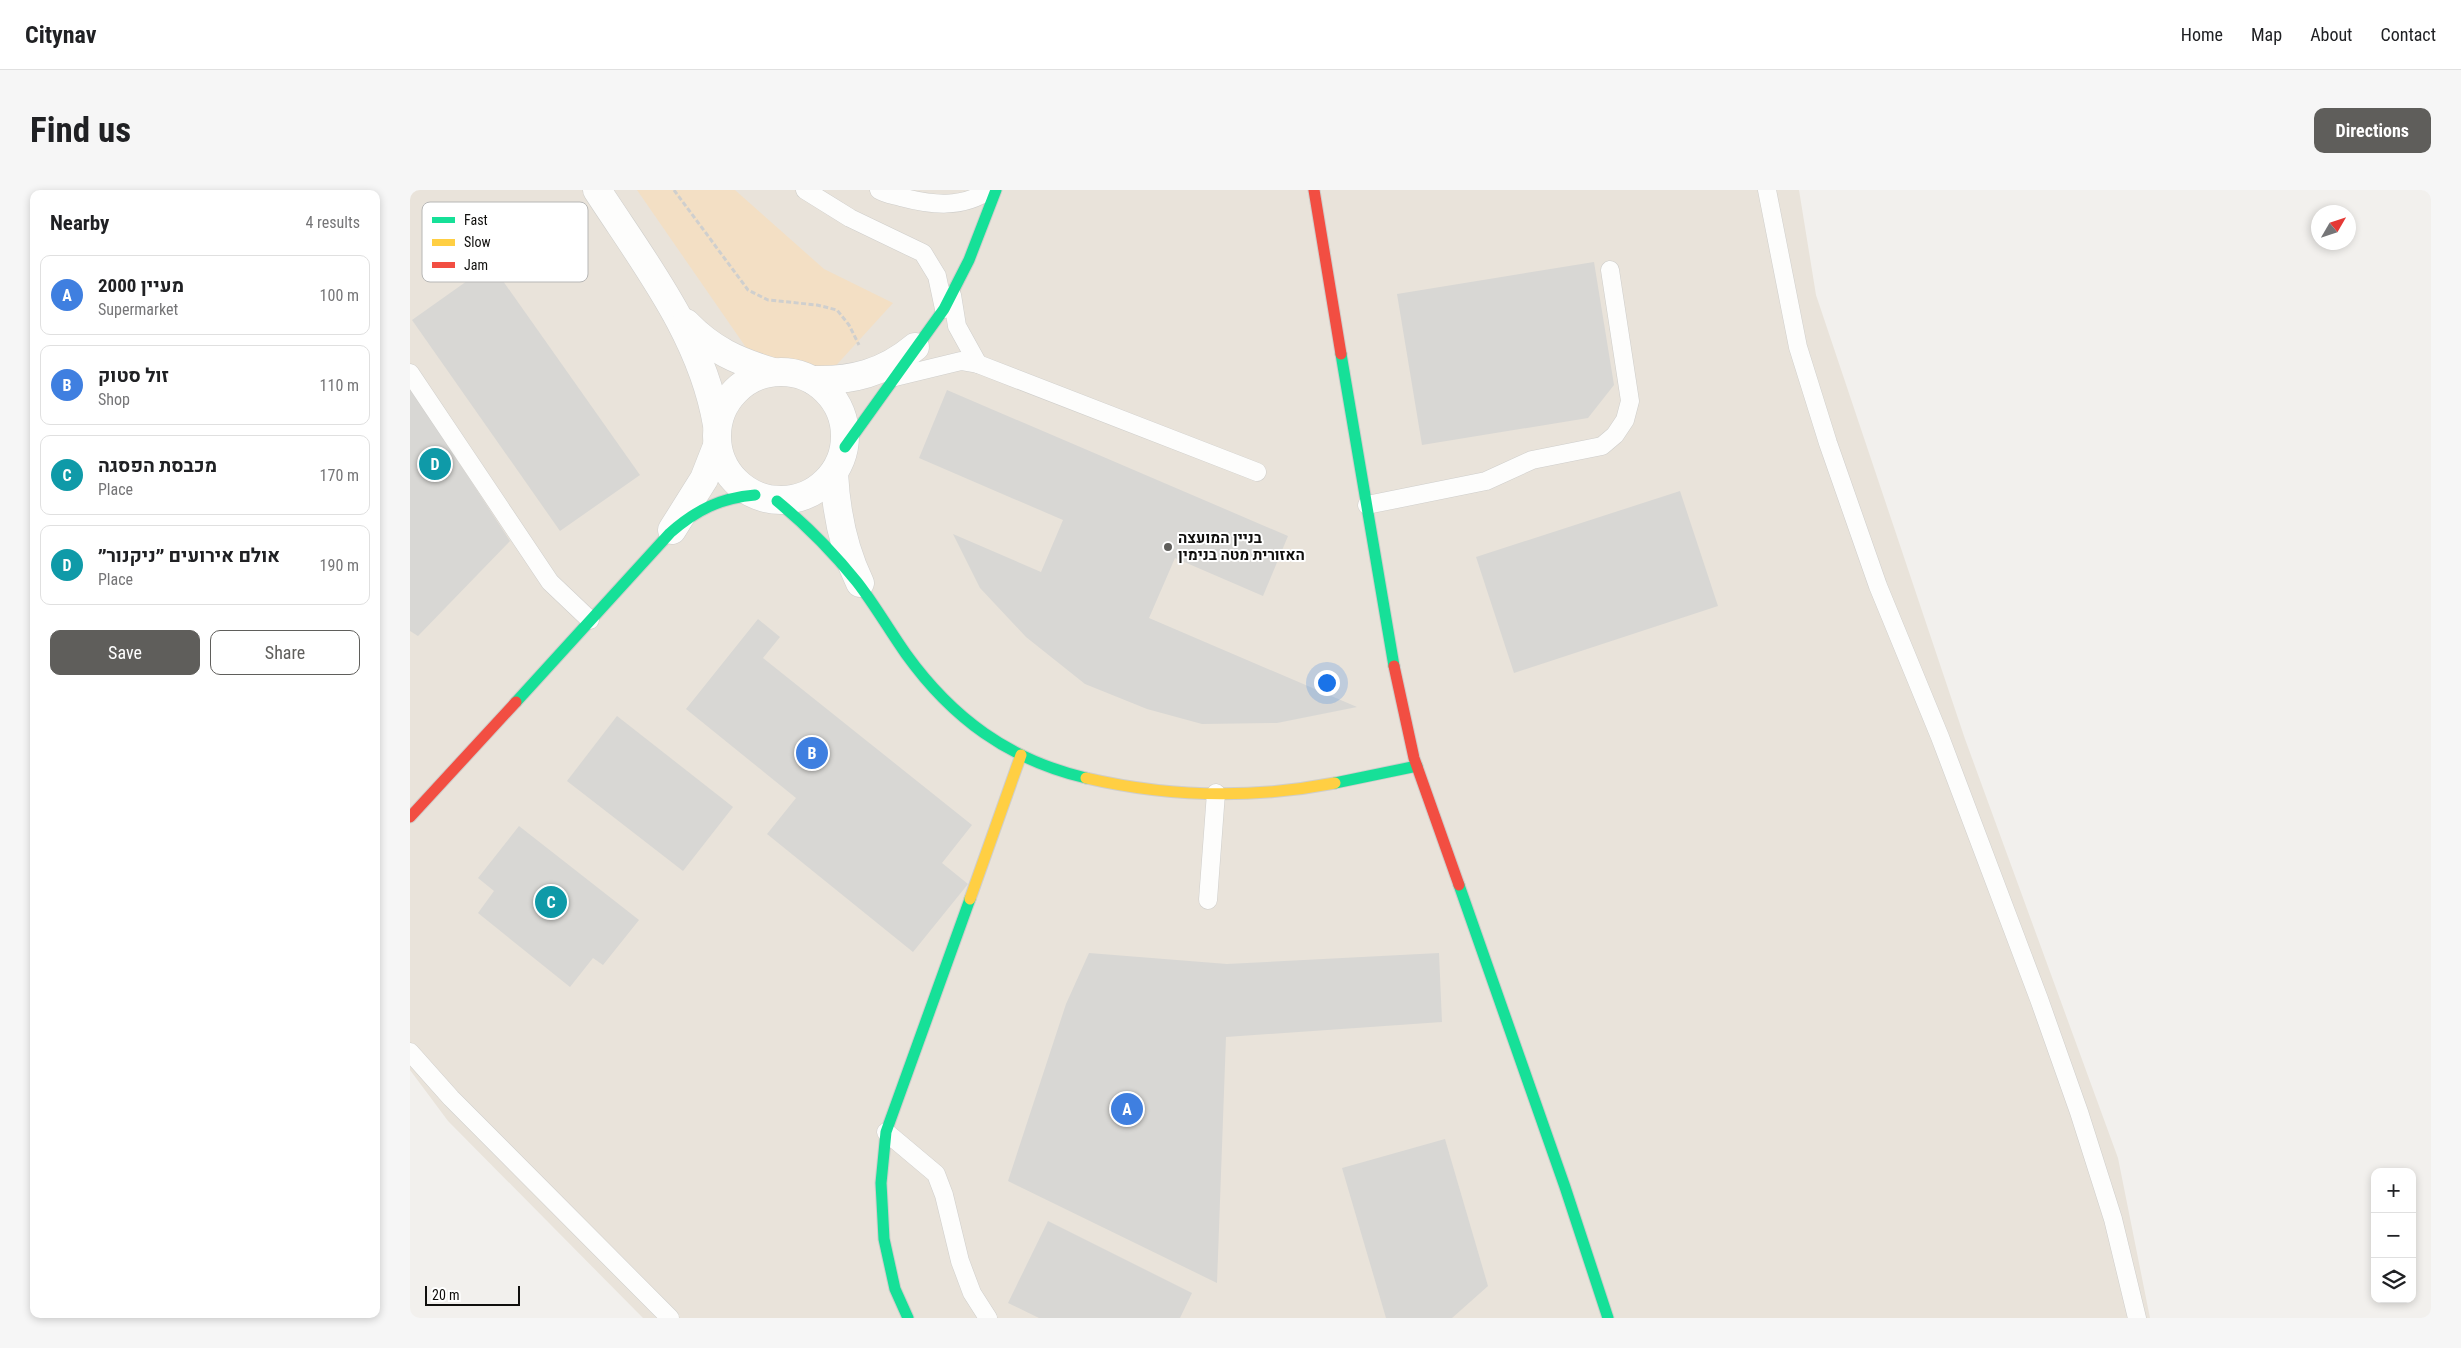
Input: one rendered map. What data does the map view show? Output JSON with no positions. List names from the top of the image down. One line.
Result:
{"places":["בניין המועצה האזורית מטה בנימין"],"legend":["Fast","Slow","Jam"],"scale_bar":"20 m","north":"top right","page":{"header":"Citynav","nav":["Home","Map","About","Contact"],"buttons":["Directions",["Save","Share"]],"title":"Find us","heading":["Nearby","4 results"],"list":[{"mark":"A","name":"מעיין 2000","note":"Supermarket","value":"100 m"},{"mark":"B","name":"זול סטוק","note":"Shop","value":"110 m"},{"mark":"C","name":"מכבסת הפסגה","note":"Place","value":"170 m"},{"mark":"D","name":"אולם אירועים ״ניקנור״","note":"Place","value":"190 m"}],"pins":["D","B","C","A"],"map_buttons":["+","−"],"scale":"20 m"}}
